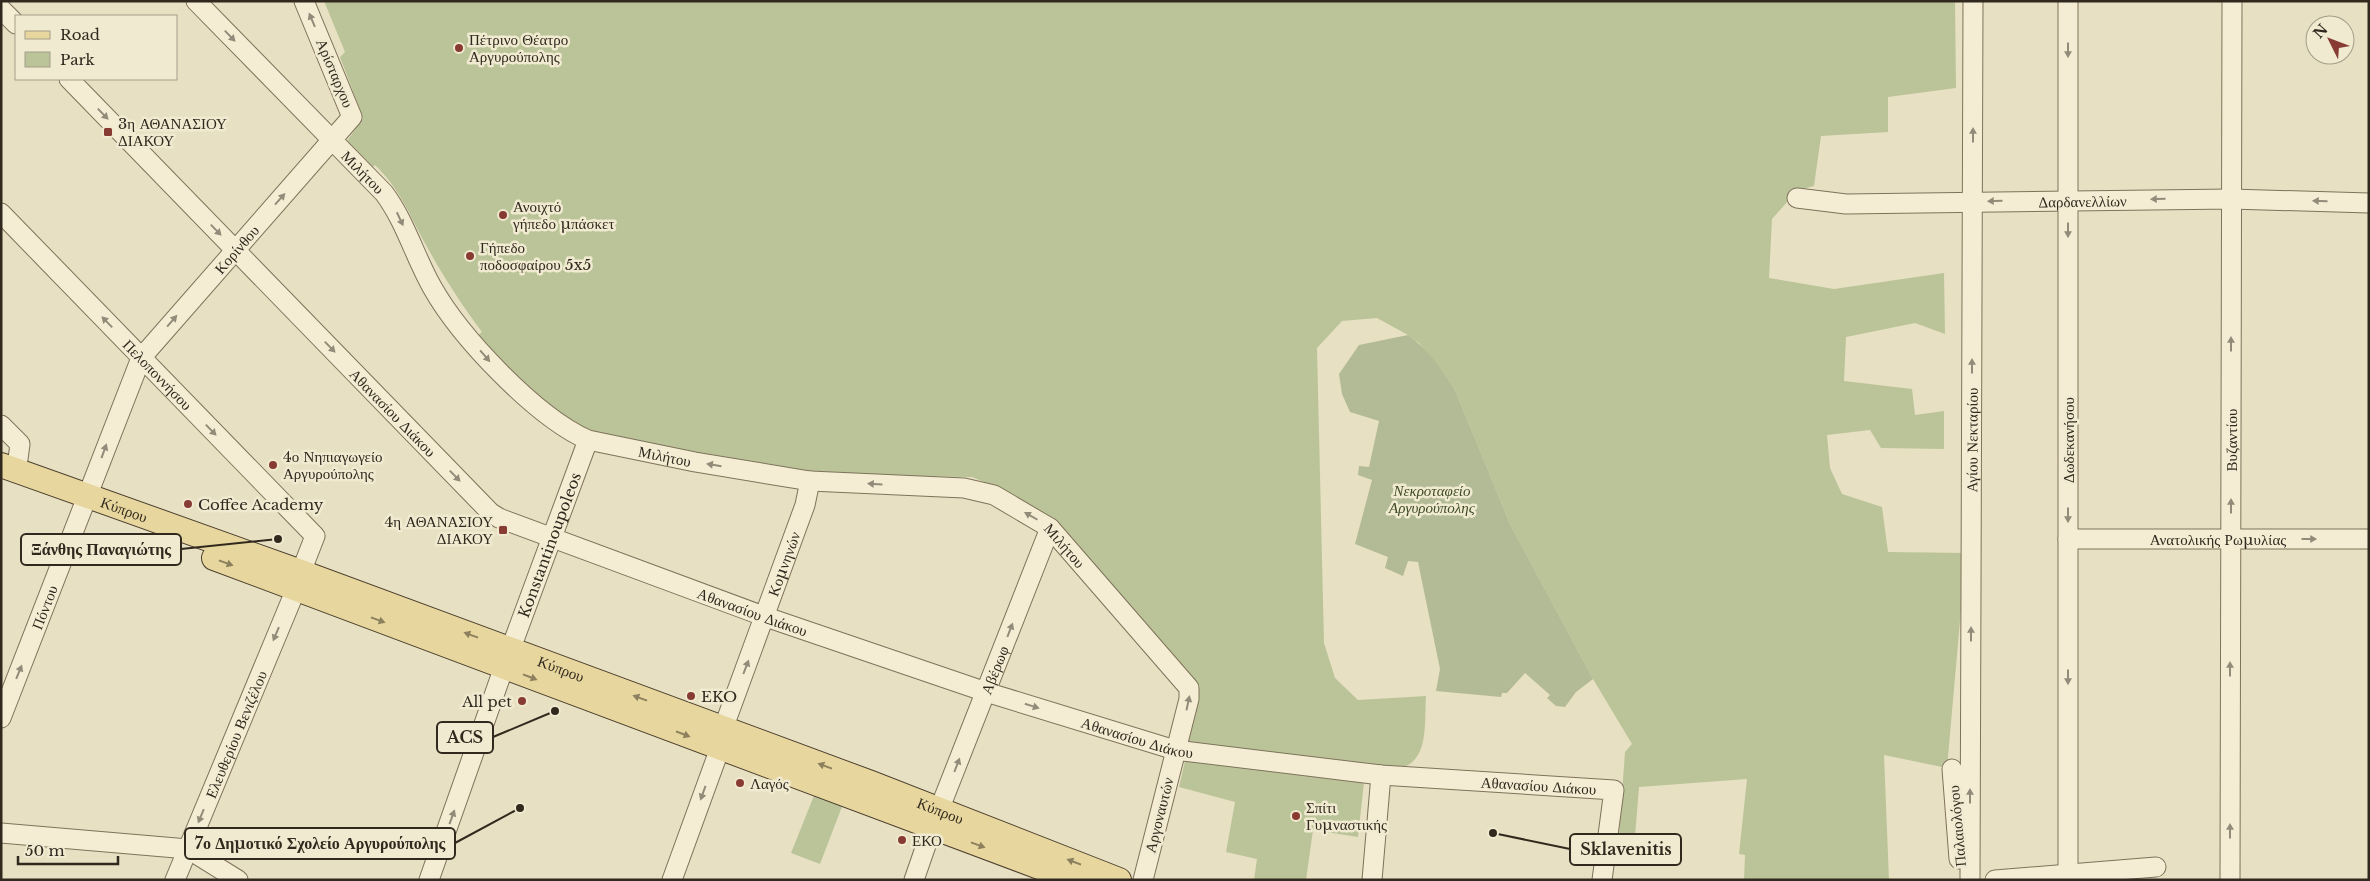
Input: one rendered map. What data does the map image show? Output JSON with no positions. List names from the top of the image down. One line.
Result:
{"streets":{"main road":["Κύπρου"],"street":["Αρίσταρχου","Μιλήτου","Δαρδανελλίων","Κορίνθου","Πελοποννήσου","Αθανασίου Διάκου","Αγίου Νεκταρίου","Δωδεκανήσου","Βυζαντίου","Ανατολικής Ρωμυλίας","Konstantinoupoleos","Κομνηνών","Πόντου","Αβέρωφ","Ελευθερίου Βενιζέλου","Αργοναυτών","Παλαιολόγου"]},"crossings":[["Αρίσταρχου","Μιλήτου"],["Αρίσταρχου","Κορίνθου"],["Μιλήτου","Κορίνθου"],["Μιλήτου","Αθανασίου Διάκου"],["Μιλήτου","Konstantinoupoleos"],["Μιλήτου","Κομνηνών"],["Μιλήτου","Αβέρωφ"],["Μιλήτου","Αργοναυτών"],["Δαρδανελλίων","Αγίου Νεκταρίου"],["Δαρδανελλίων","Δωδεκανήσου"],["Δαρδανελλίων","Βυζαντίου"],["Κορίνθου","Πελοποννήσου"],["Κορίνθου","Αθανασίου Διάκου"],["Κορίνθου","Πόντου"],["Πελοποννήσου","Πόντου"],["Πελοποννήσου","Ελευθερίου Βενιζέλου"],["Αθανασίου Διάκου","Konstantinoupoleos"],["Αθανασίου Διάκου","Κομνηνών"],["Αθανασίου Διάκου","Αβέρωφ"],["Αθανασίου Διάκου","Αργοναυτών"],["Αγίου Νεκταρίου","Παλαιολόγου"],["Δωδεκανήσου","Ανατολικής Ρωμυλίας"],["Βυζαντίου","Ανατολικής Ρωμυλίας"],["Κύπρου","Konstantinoupoleos"],["Κύπρου","Κομνηνών"],["Κύπρου","Πόντου"],["Κύπρου","Αβέρωφ"],["Κύπρου","Ελευθερίου Βενιζέλου"]],"one_way":["Αρίσταρχου","Δαρδανελλίων","Κορίνθου","Αθανασίου Διάκου","Αγίου Νεκταρίου","Δωδεκανήσου","Βυζαντίου","Ανατολικής Ρωμυλίας","Konstantinoupoleos","Πόντου","Αβέρωφ","Ελευθερίου Βενιζέλου"],"parks":["Νεκροταφείο Αργυρούπολης"],"places":{"other":["Πέτρινο Θέατρο Αργυρούπολης","Ανοιχτό γήπεδο μπάσκετ","Γήπεδο ποδοσφαίρου 5x5","4ο Νηπιαγωγείο Αργυρούπολης","Coffee Academy","Ξάνθης Παναγιώτης","EKO","All pet","ACS","Λαγός","7ο Δημοτικό Σχολείο Αργυρούπολης","Σπίτι Γυμναστικής","Sklavenitis","ΕΚΟ"],"transit":["3η ΑΘΑΝΑΣΙΟΥ ΔΙΑΚΟΥ","4η ΑΘΑΝΑΣΙΟΥ ΔΙΑΚΟΥ"]},"legend":["Road","Park"],"scale_bar":"50 m","north":"top left"}
